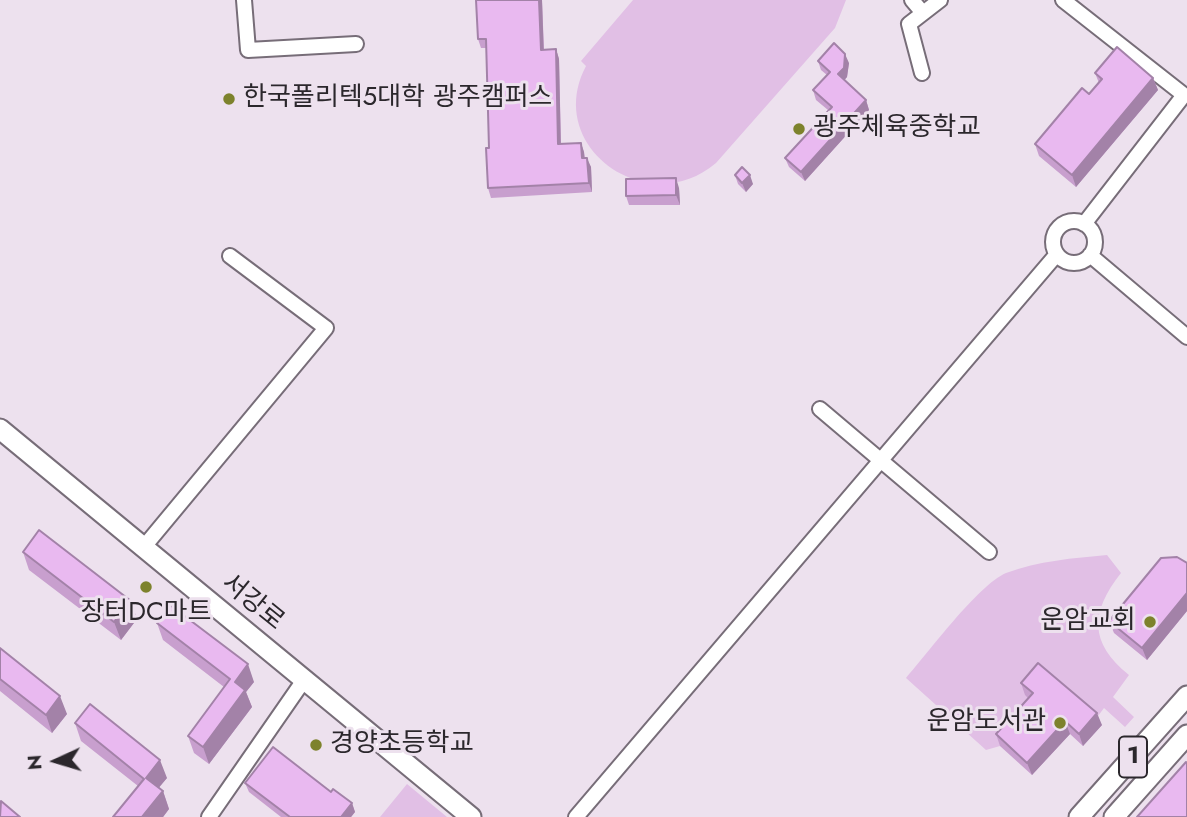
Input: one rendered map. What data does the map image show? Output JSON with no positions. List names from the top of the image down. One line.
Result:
{"streets":{"main road":["서강로","1"]},"places":["한국폴리텍5대학 광주캠퍼스","광주체육중학교","장터DC마트","운암교회","운암도서관","경양초등학교"],"north":"left"}
